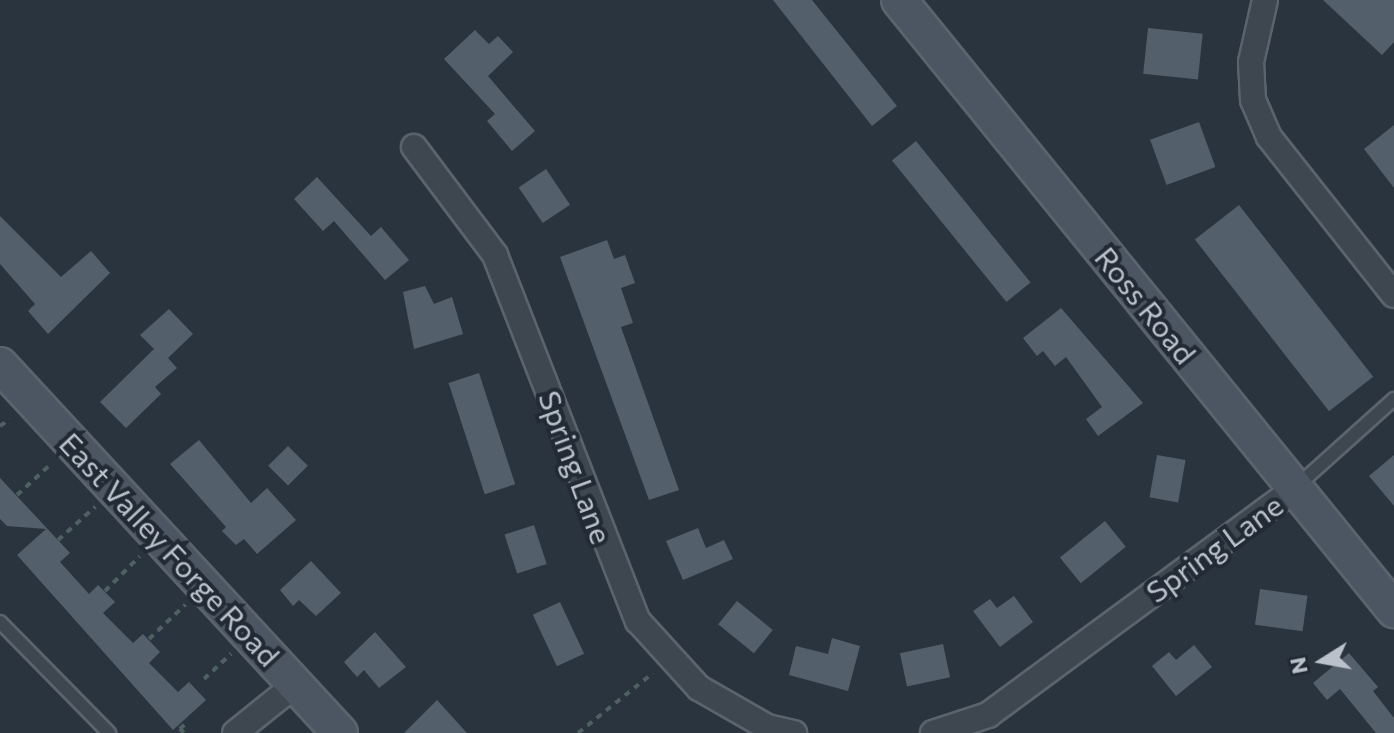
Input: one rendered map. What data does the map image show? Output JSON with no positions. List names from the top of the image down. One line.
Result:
{"streets":{"street":["Ross Road","Spring Lane","East Valley Forge Road"]},"crossings":[["Ross Road","Spring Lane"]],"north":"left"}
